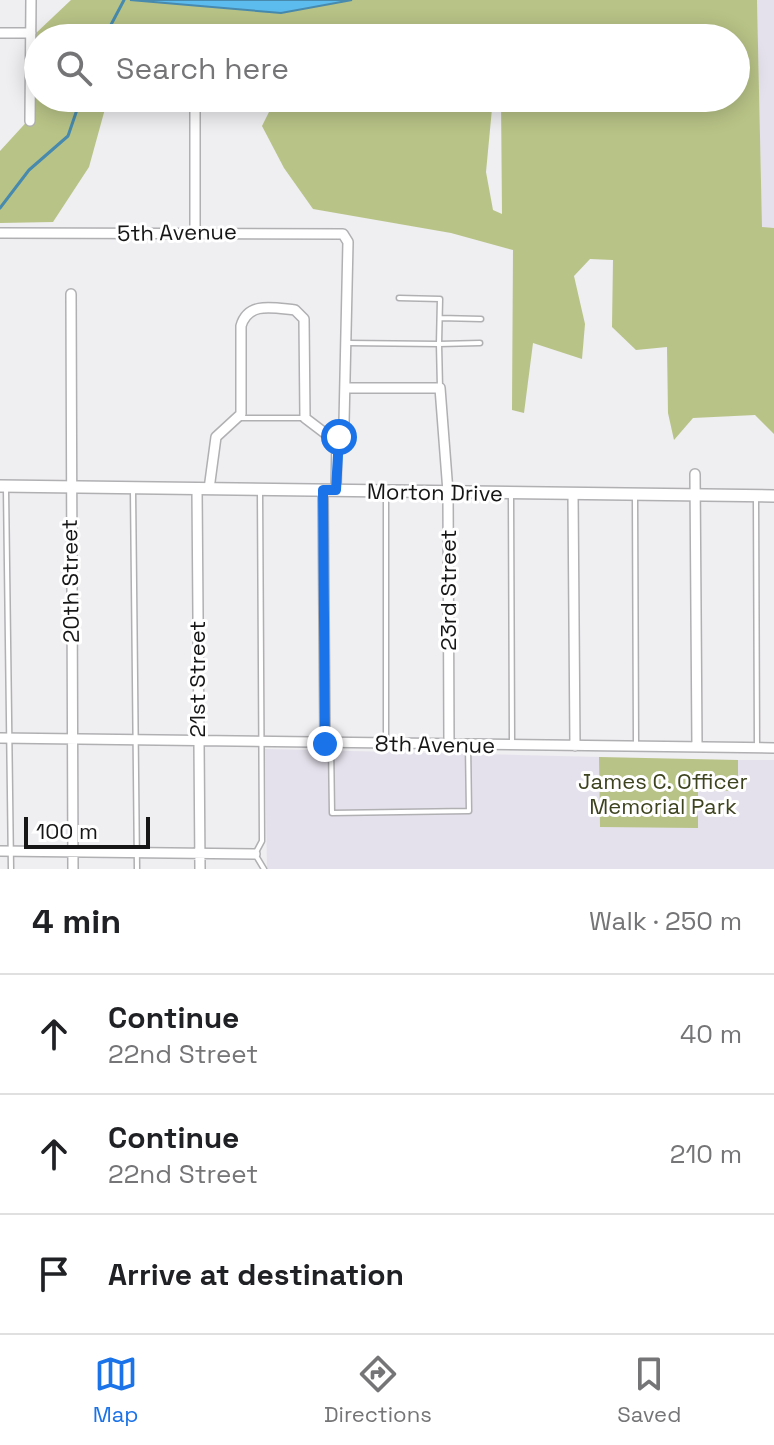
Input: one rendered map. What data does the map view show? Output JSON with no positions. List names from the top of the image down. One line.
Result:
{"streets":{"street":["5th Avenue","Morton Drive","20th Street","23rd Street","21st Street","8th Avenue"]},"crossings":[["Morton Drive","20th Street"],["Morton Drive","23rd Street"],["Morton Drive","21st Street"],["20th Street","8th Avenue"],["23rd Street","8th Avenue"],["21st Street","8th Avenue"]],"parks":["James C. Officer Memorial Park"],"scale_bar":"100 m","page":{"search":"Search here","scale":"100 m","heading":["4 min","Walk · 250 m"],"list":[["Continue","22nd Street","40 m"],["Continue","22nd Street","210 m"],"Arrive at destination"],"nav":["Map","Directions","Saved"]}}
